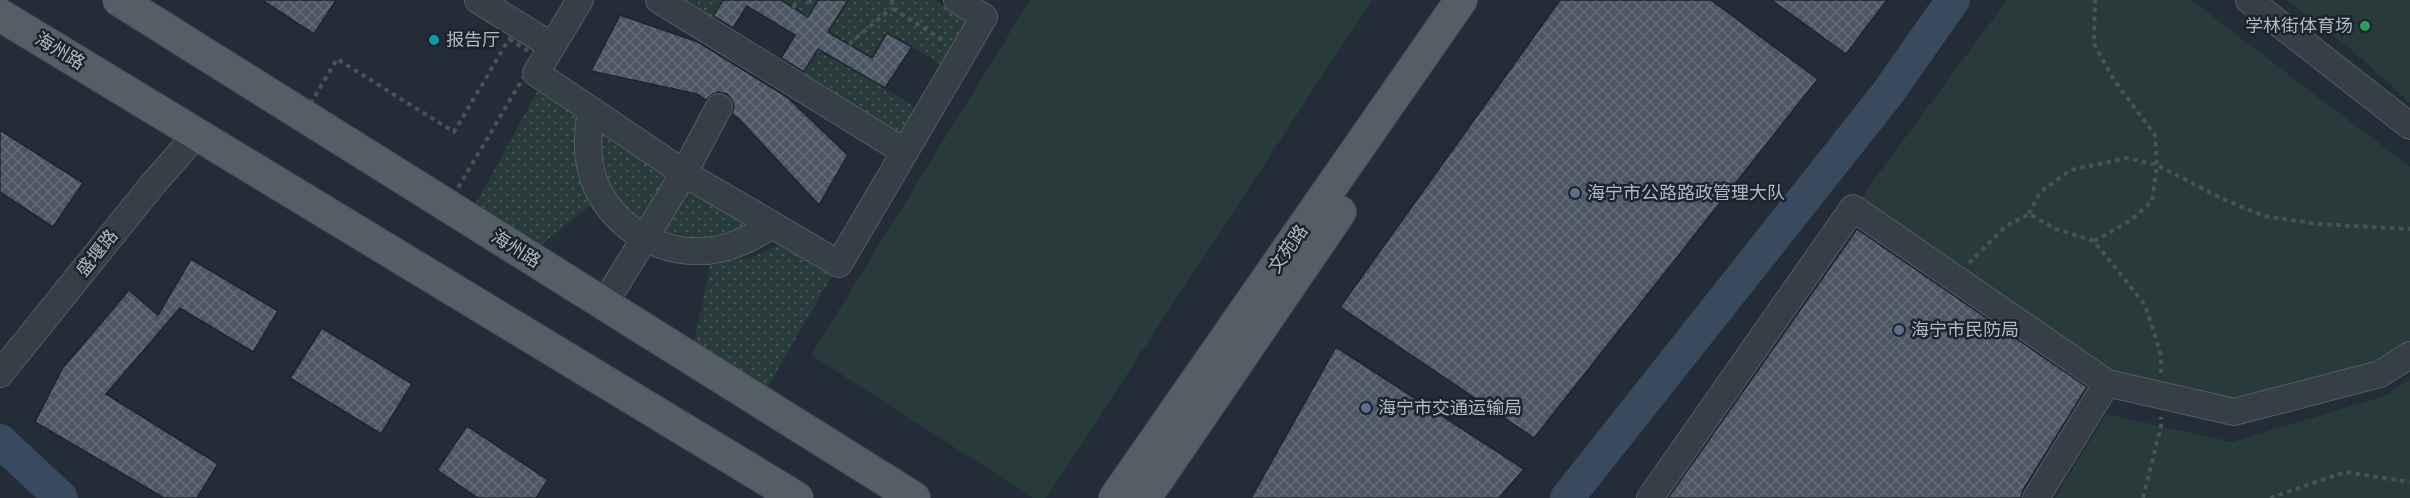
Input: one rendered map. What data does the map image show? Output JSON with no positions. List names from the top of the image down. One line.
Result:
{"streets":{"main road":["海州路","文苑路"],"street":["盛堰路"]},"crossings":[["海州路","盛堰路"]],"places":["学林街体育场","报告厅","海宁市公路路政管理大队","海宁市民防局","海宁市交通运输局"]}
